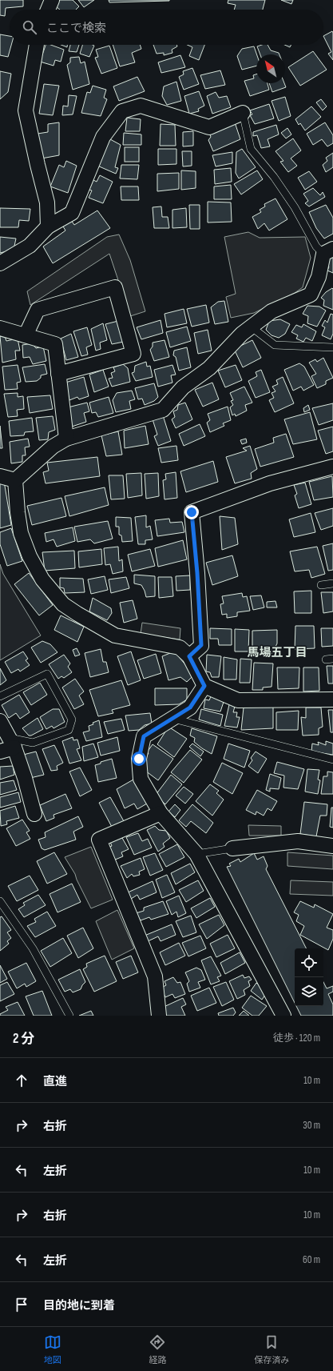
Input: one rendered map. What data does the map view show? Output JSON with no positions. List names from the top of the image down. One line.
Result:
{"districts":["馬場五丁目"],"north":"top left","page":{"search":"ここで検索","heading":["2 分","徒歩 · 120 m"],"list":[["直進","10 m"],["右折","30 m"],["左折","10 m"],["右折","10 m"],["左折","60 m"],"目的地に到着"],"nav":["地図","経路","保存済み"]}}
